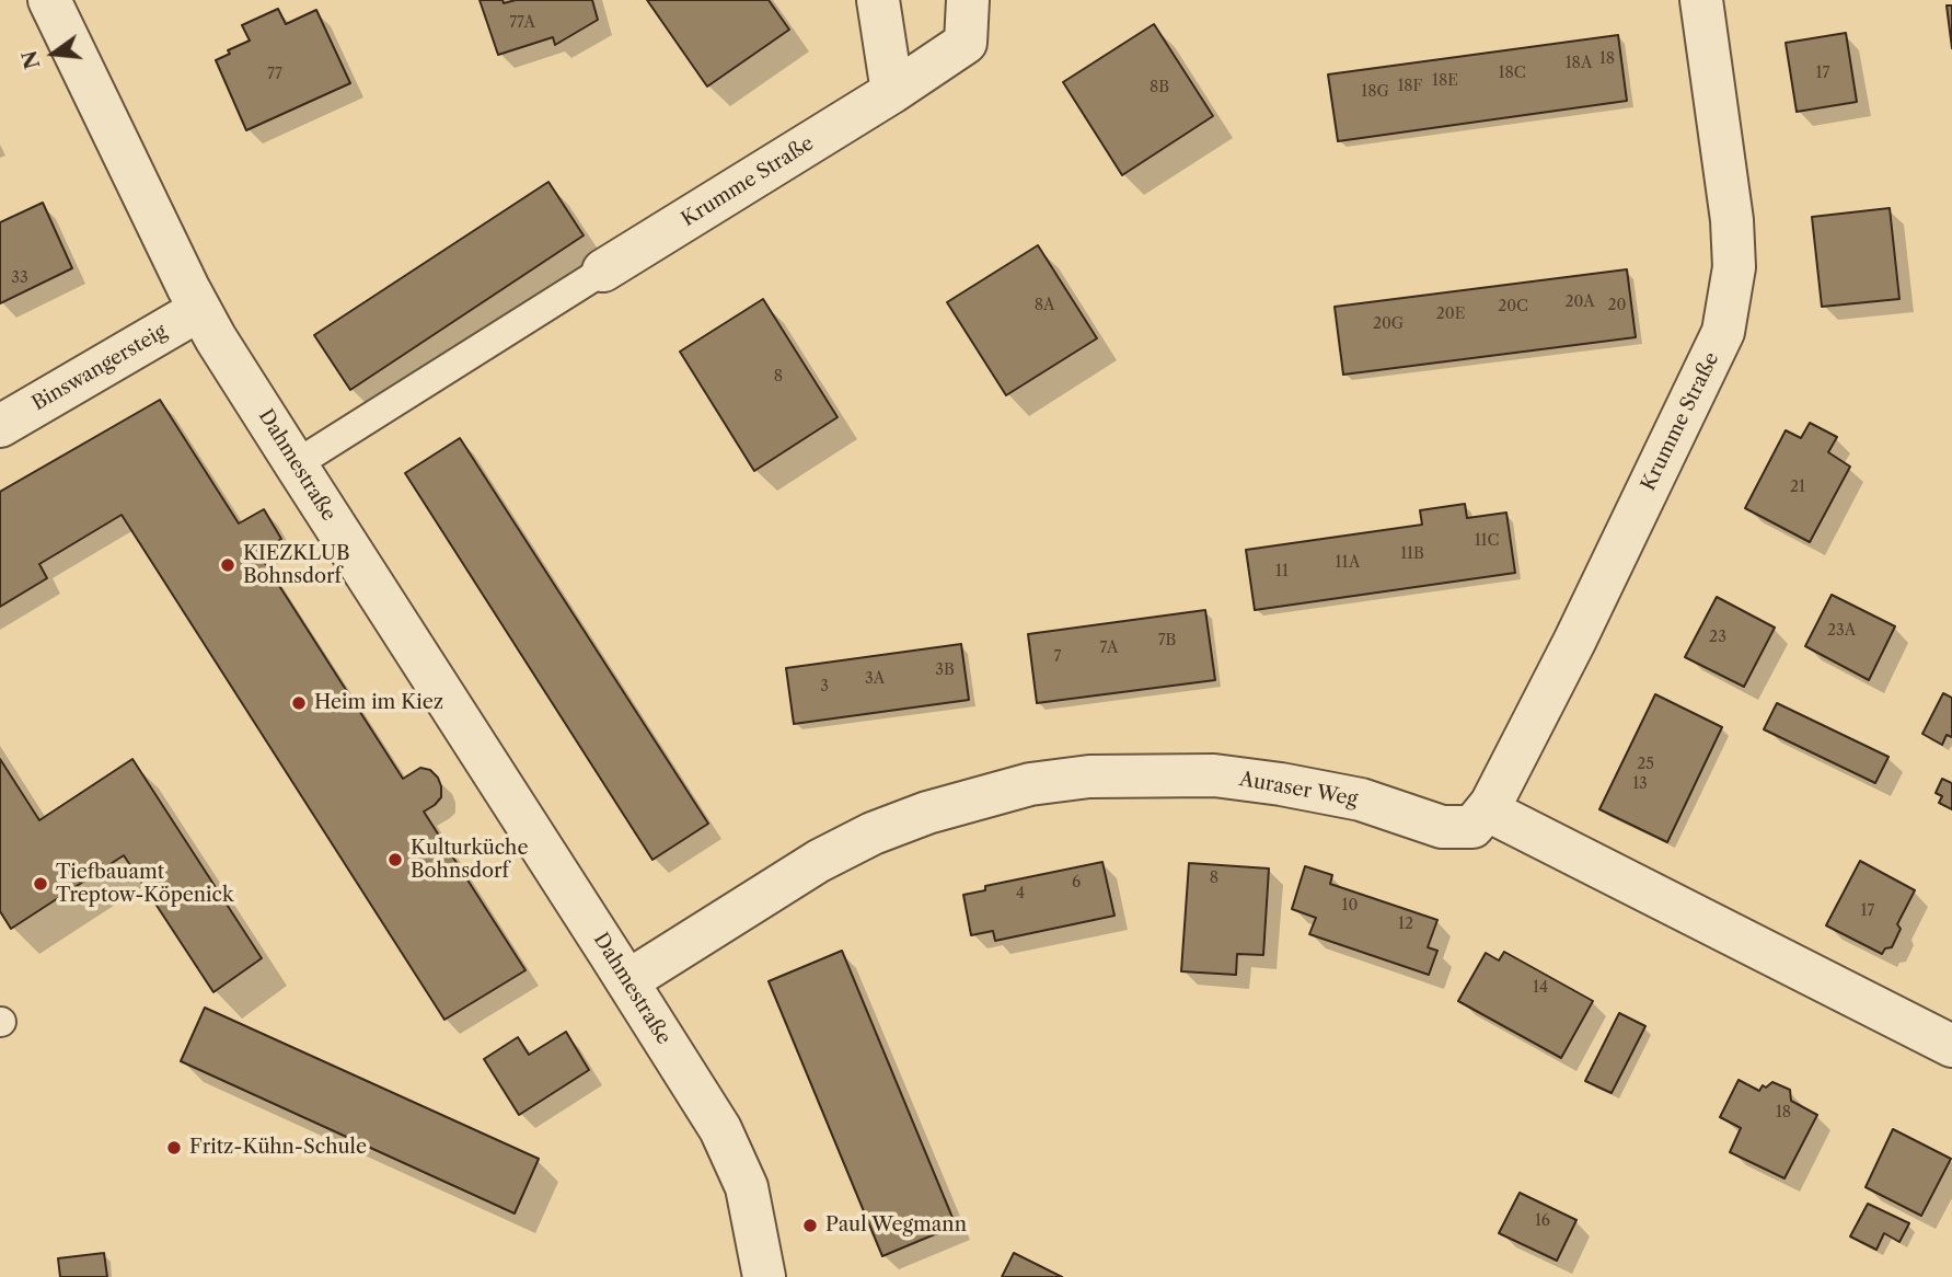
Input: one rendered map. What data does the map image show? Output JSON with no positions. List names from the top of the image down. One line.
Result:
{"streets":{"street":["Krumme Straße","Binswangersteig","Dahmestraße","Auraser Weg"]},"crossings":[["Krumme Straße","Auraser Weg"],["Binswangersteig","Dahmestraße"],["Dahmestraße","Auraser Weg"]],"places":["KIEZKLUB Bohnsdorf","Heim im Kiez","Kulturküche Bohnsdorf","Tiefbauamt Treptow-Köpenick","Fritz-Kühn-Schule","Paul Wegmann"],"house_numbers":["77A","18","18A","18C","17","77","18E","18F","8B","18G","33","20A","8A","20","20C","20E","20G","8","21","11C","11B","11A","11","23A","23","7B","7A","7","3B","3A","3","25","13","8","6","4","10","17","12","14","18","16"],"north":"left"}
